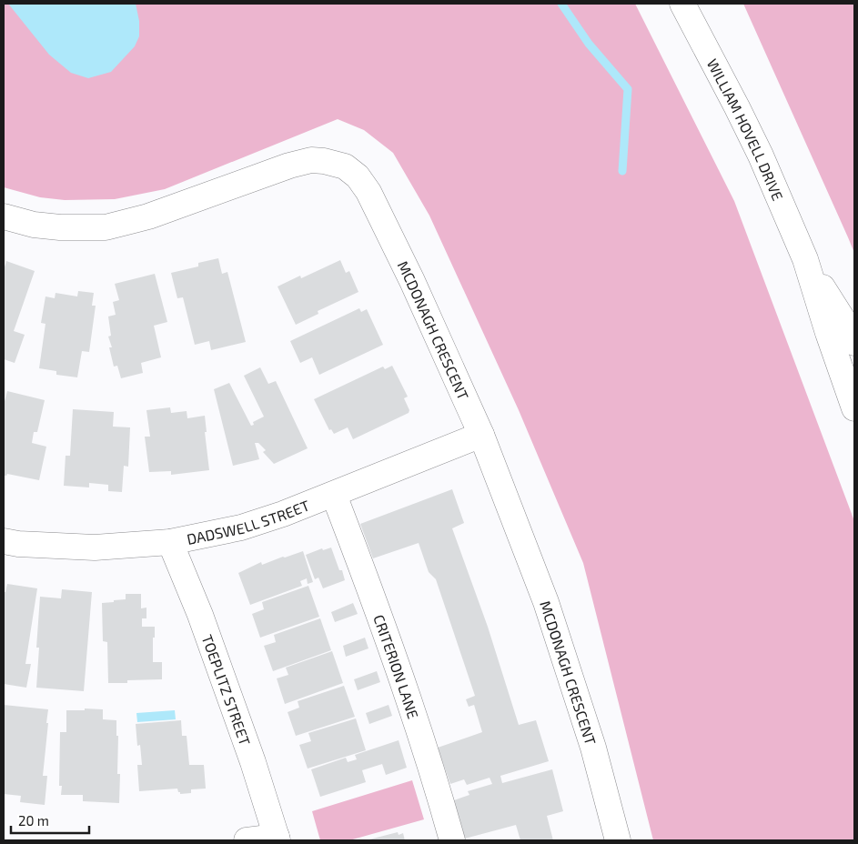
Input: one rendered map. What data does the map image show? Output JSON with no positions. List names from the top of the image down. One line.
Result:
{"streets":{"street":["WILLIAM HOVELL DRIVE","MCDONAGH CRESCENT","DADSWELL STREET","CRITERION LANE","TOEPLITZ STREET"]},"crossings":[["MCDONAGH CRESCENT","DADSWELL STREET"],["DADSWELL STREET","CRITERION LANE"],["DADSWELL STREET","TOEPLITZ STREET"]],"scale_bar":"20 m"}
